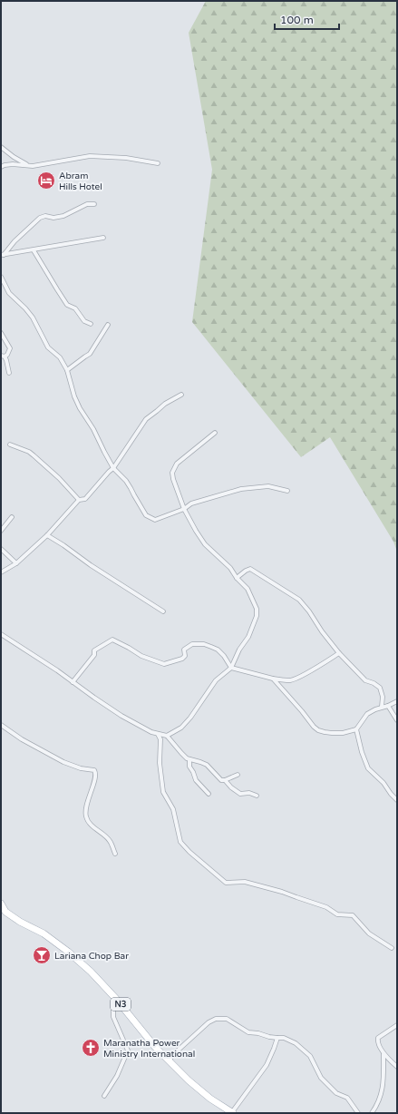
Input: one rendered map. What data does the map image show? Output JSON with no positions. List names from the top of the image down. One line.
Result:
{"streets":{"main road":["N3"]},"places":{"hotel":["Abram Hills Hotel"],"bar":["Lariana Chop Bar"],"church":["Maranatha Power Ministry International"]},"scale_bar":"100 m"}
